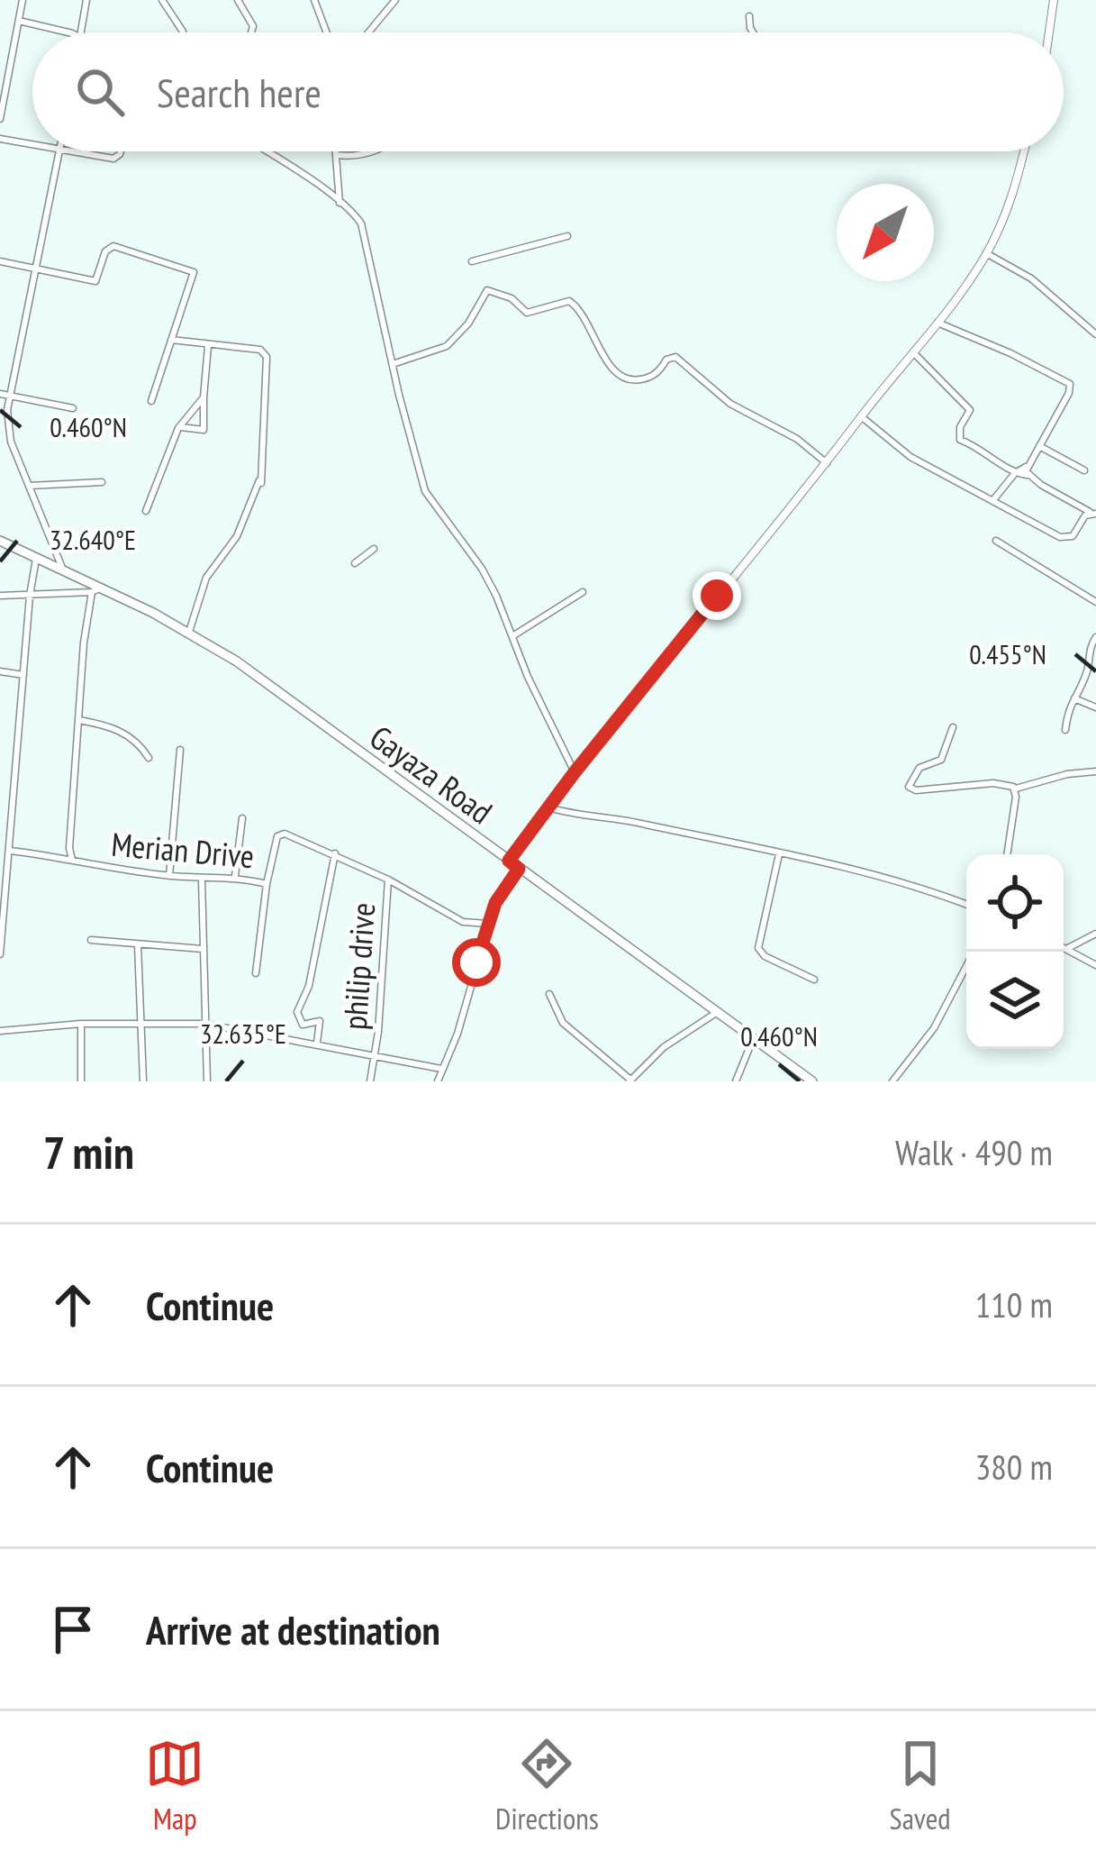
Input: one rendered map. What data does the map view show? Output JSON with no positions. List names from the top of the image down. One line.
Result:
{"streets":{"main road":["Gayaza Road"],"street":["Merian Drive","philip drive"]},"crossings":[["Merian Drive","philip drive"]],"north":"bottom left","page":{"search":"Search here","heading":["7 min","Walk · 490 m"],"list":[["Continue","110 m"],["Continue","380 m"],"Arrive at destination"],"nav":["Map","Directions","Saved"]},"coordinates":["0.460°N","32.640°E","0.455°N","32.635°E"]}
